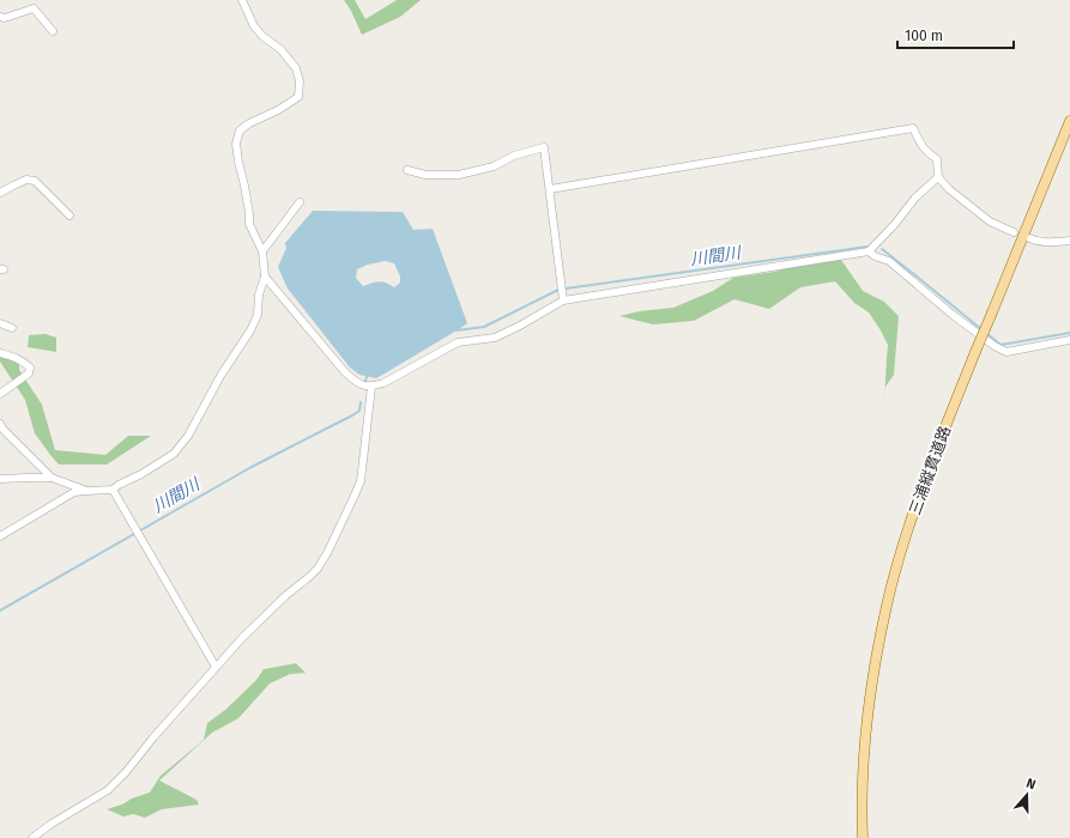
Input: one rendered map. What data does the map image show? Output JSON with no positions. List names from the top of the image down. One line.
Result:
{"streets":{"main road":["三浦縦貫道路"]},"water":["川間川"],"scale_bar":"100 m","north":"top"}
